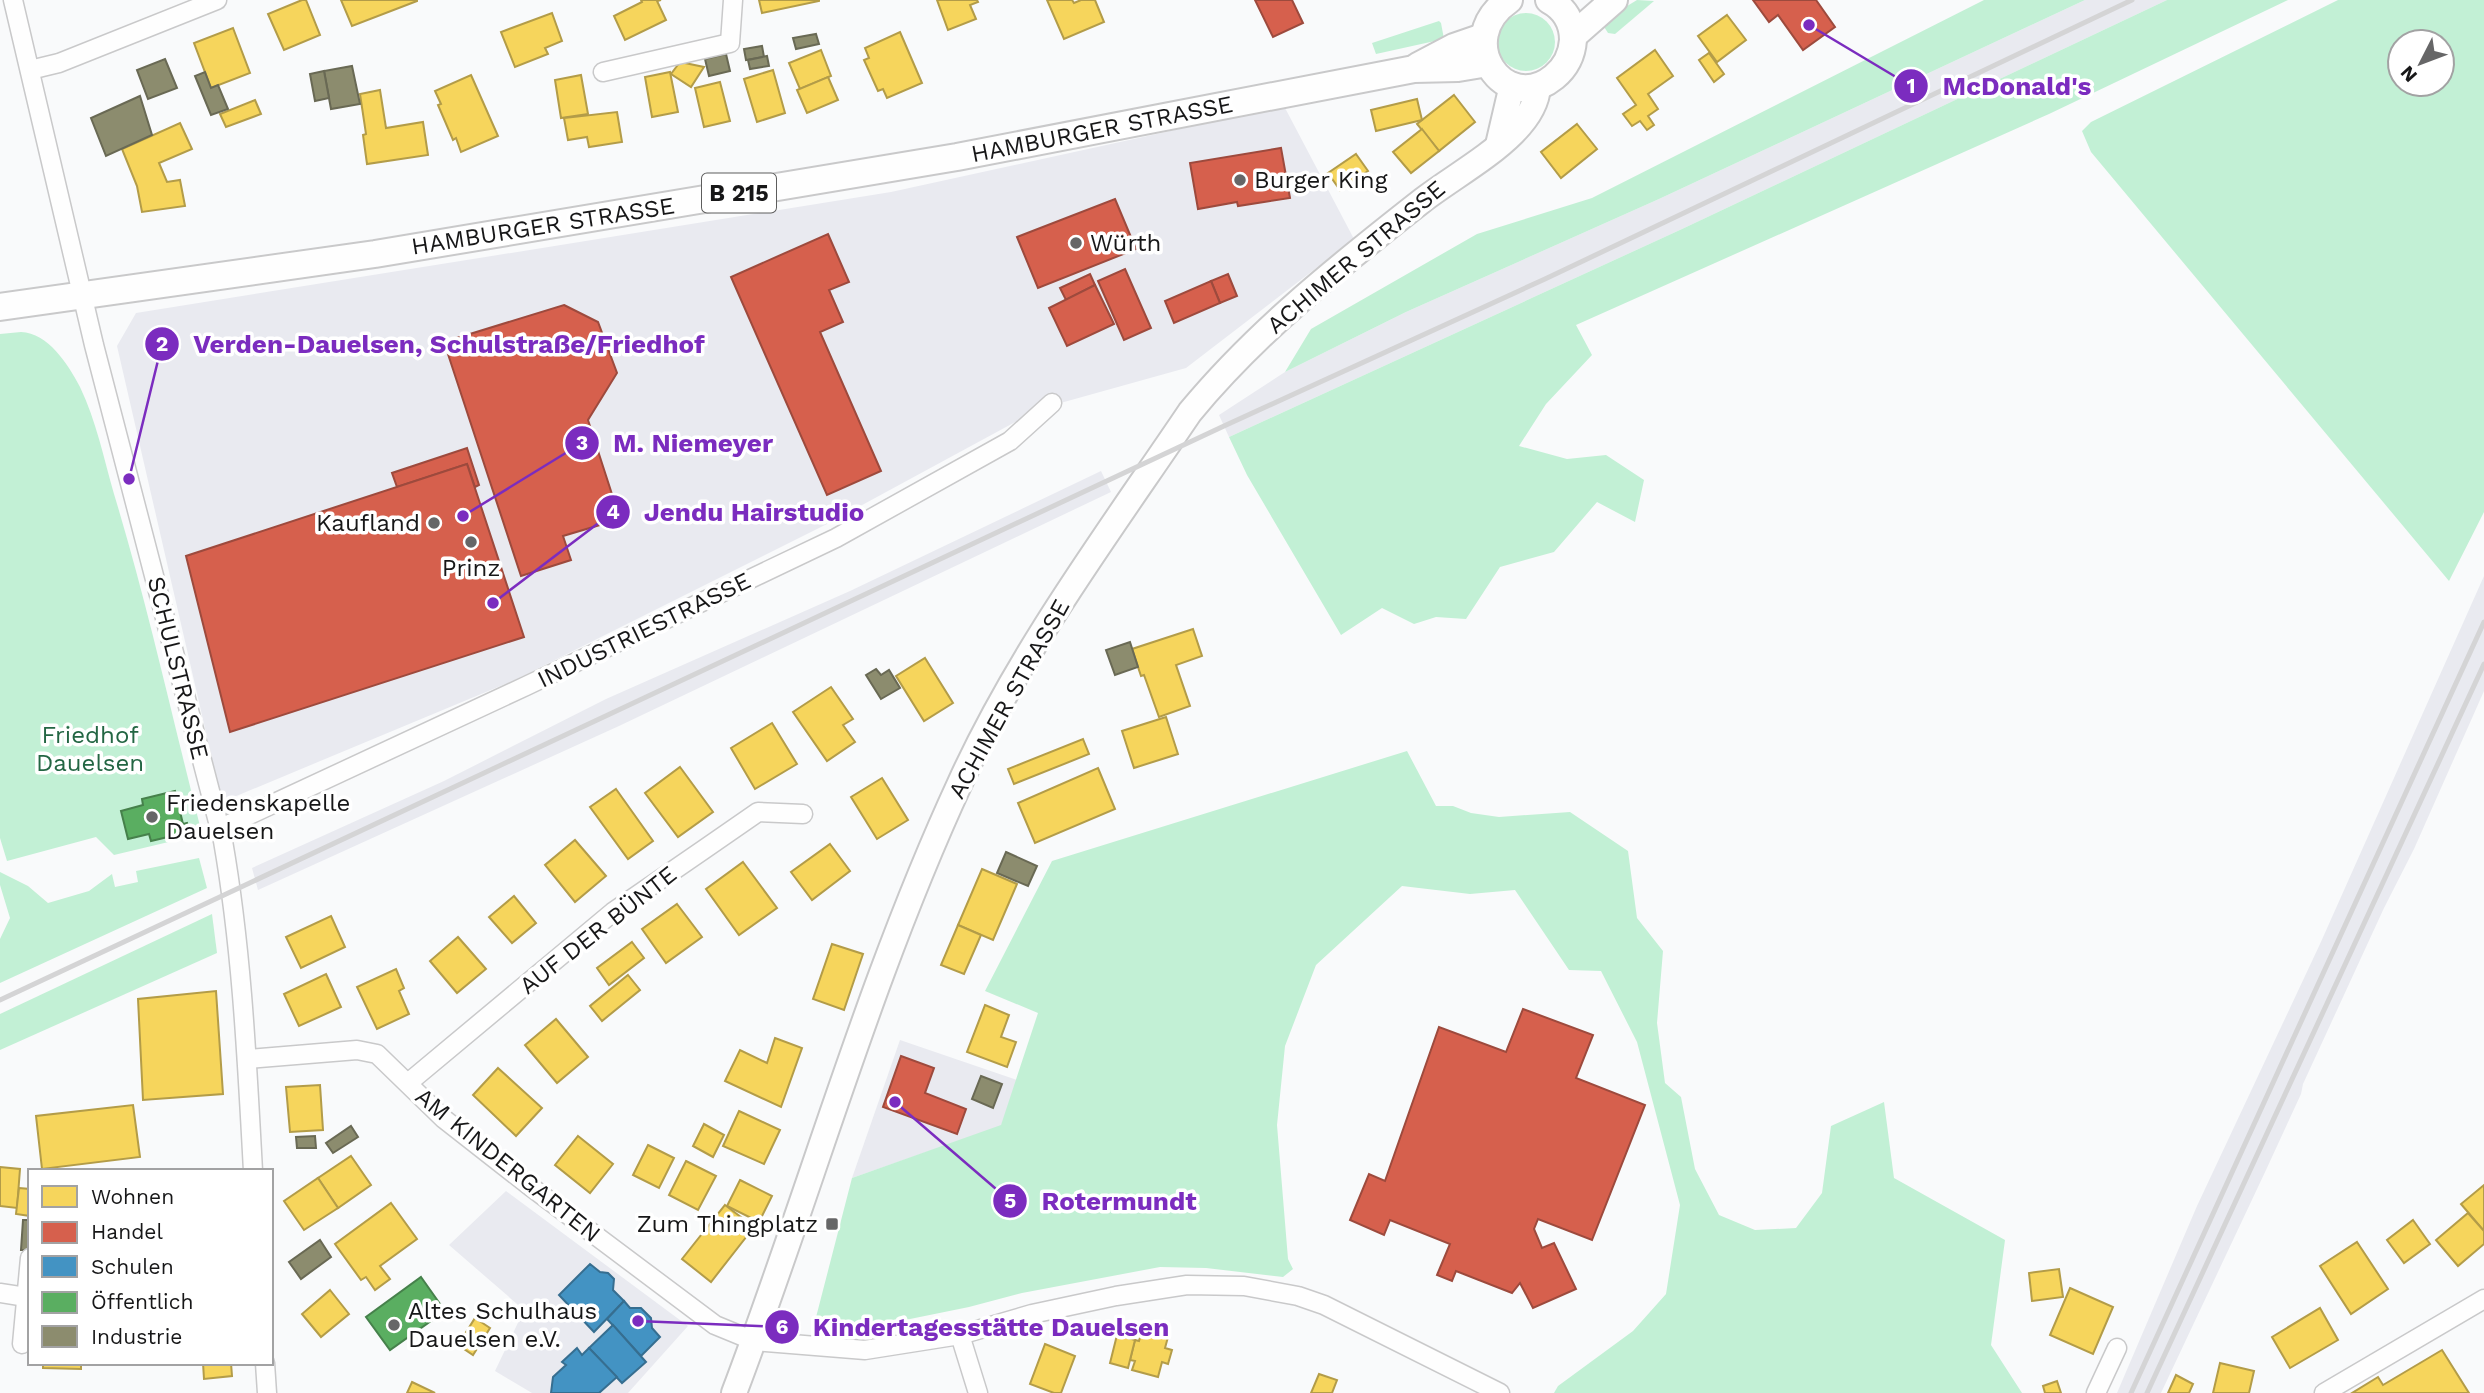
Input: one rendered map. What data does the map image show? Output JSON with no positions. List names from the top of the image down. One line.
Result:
{"streets":{"main road":["HAMBURGER STRASSE","B 215","ACHIMER STRASSE"],"street":["INDUSTRIESTRASSE","SCHULSTRASSE","AUF DER BÜNTE","AM KINDERGARTEN"]},"crossings":[["HAMBURGER STRASSE","SCHULSTRASSE"],["ACHIMER STRASSE","AM KINDERGARTEN"],["INDUSTRIESTRASSE","SCHULSTRASSE"],["SCHULSTRASSE","AM KINDERGARTEN"],["AUF DER BÜNTE","AM KINDERGARTEN"]],"parks":["Friedhof Dauelsen"],"places":{"other":["McDonald's","Burger King","Würth","Verden-Dauelsen, Schulstraße/Friedhof","M. Niemeyer","Kaufland","Prinz","Jendu Hairstudio","Friedenskapelle Dauelsen","Rotermundt","Kindertagesstätte Dauelsen","Altes Schulhaus Dauelsen e.V."],"transit":["Zum Thingplatz"]},"legend":["Wohnen","Handel","Schulen","Öffentlich","Industrie"],"north":"bottom left"}
